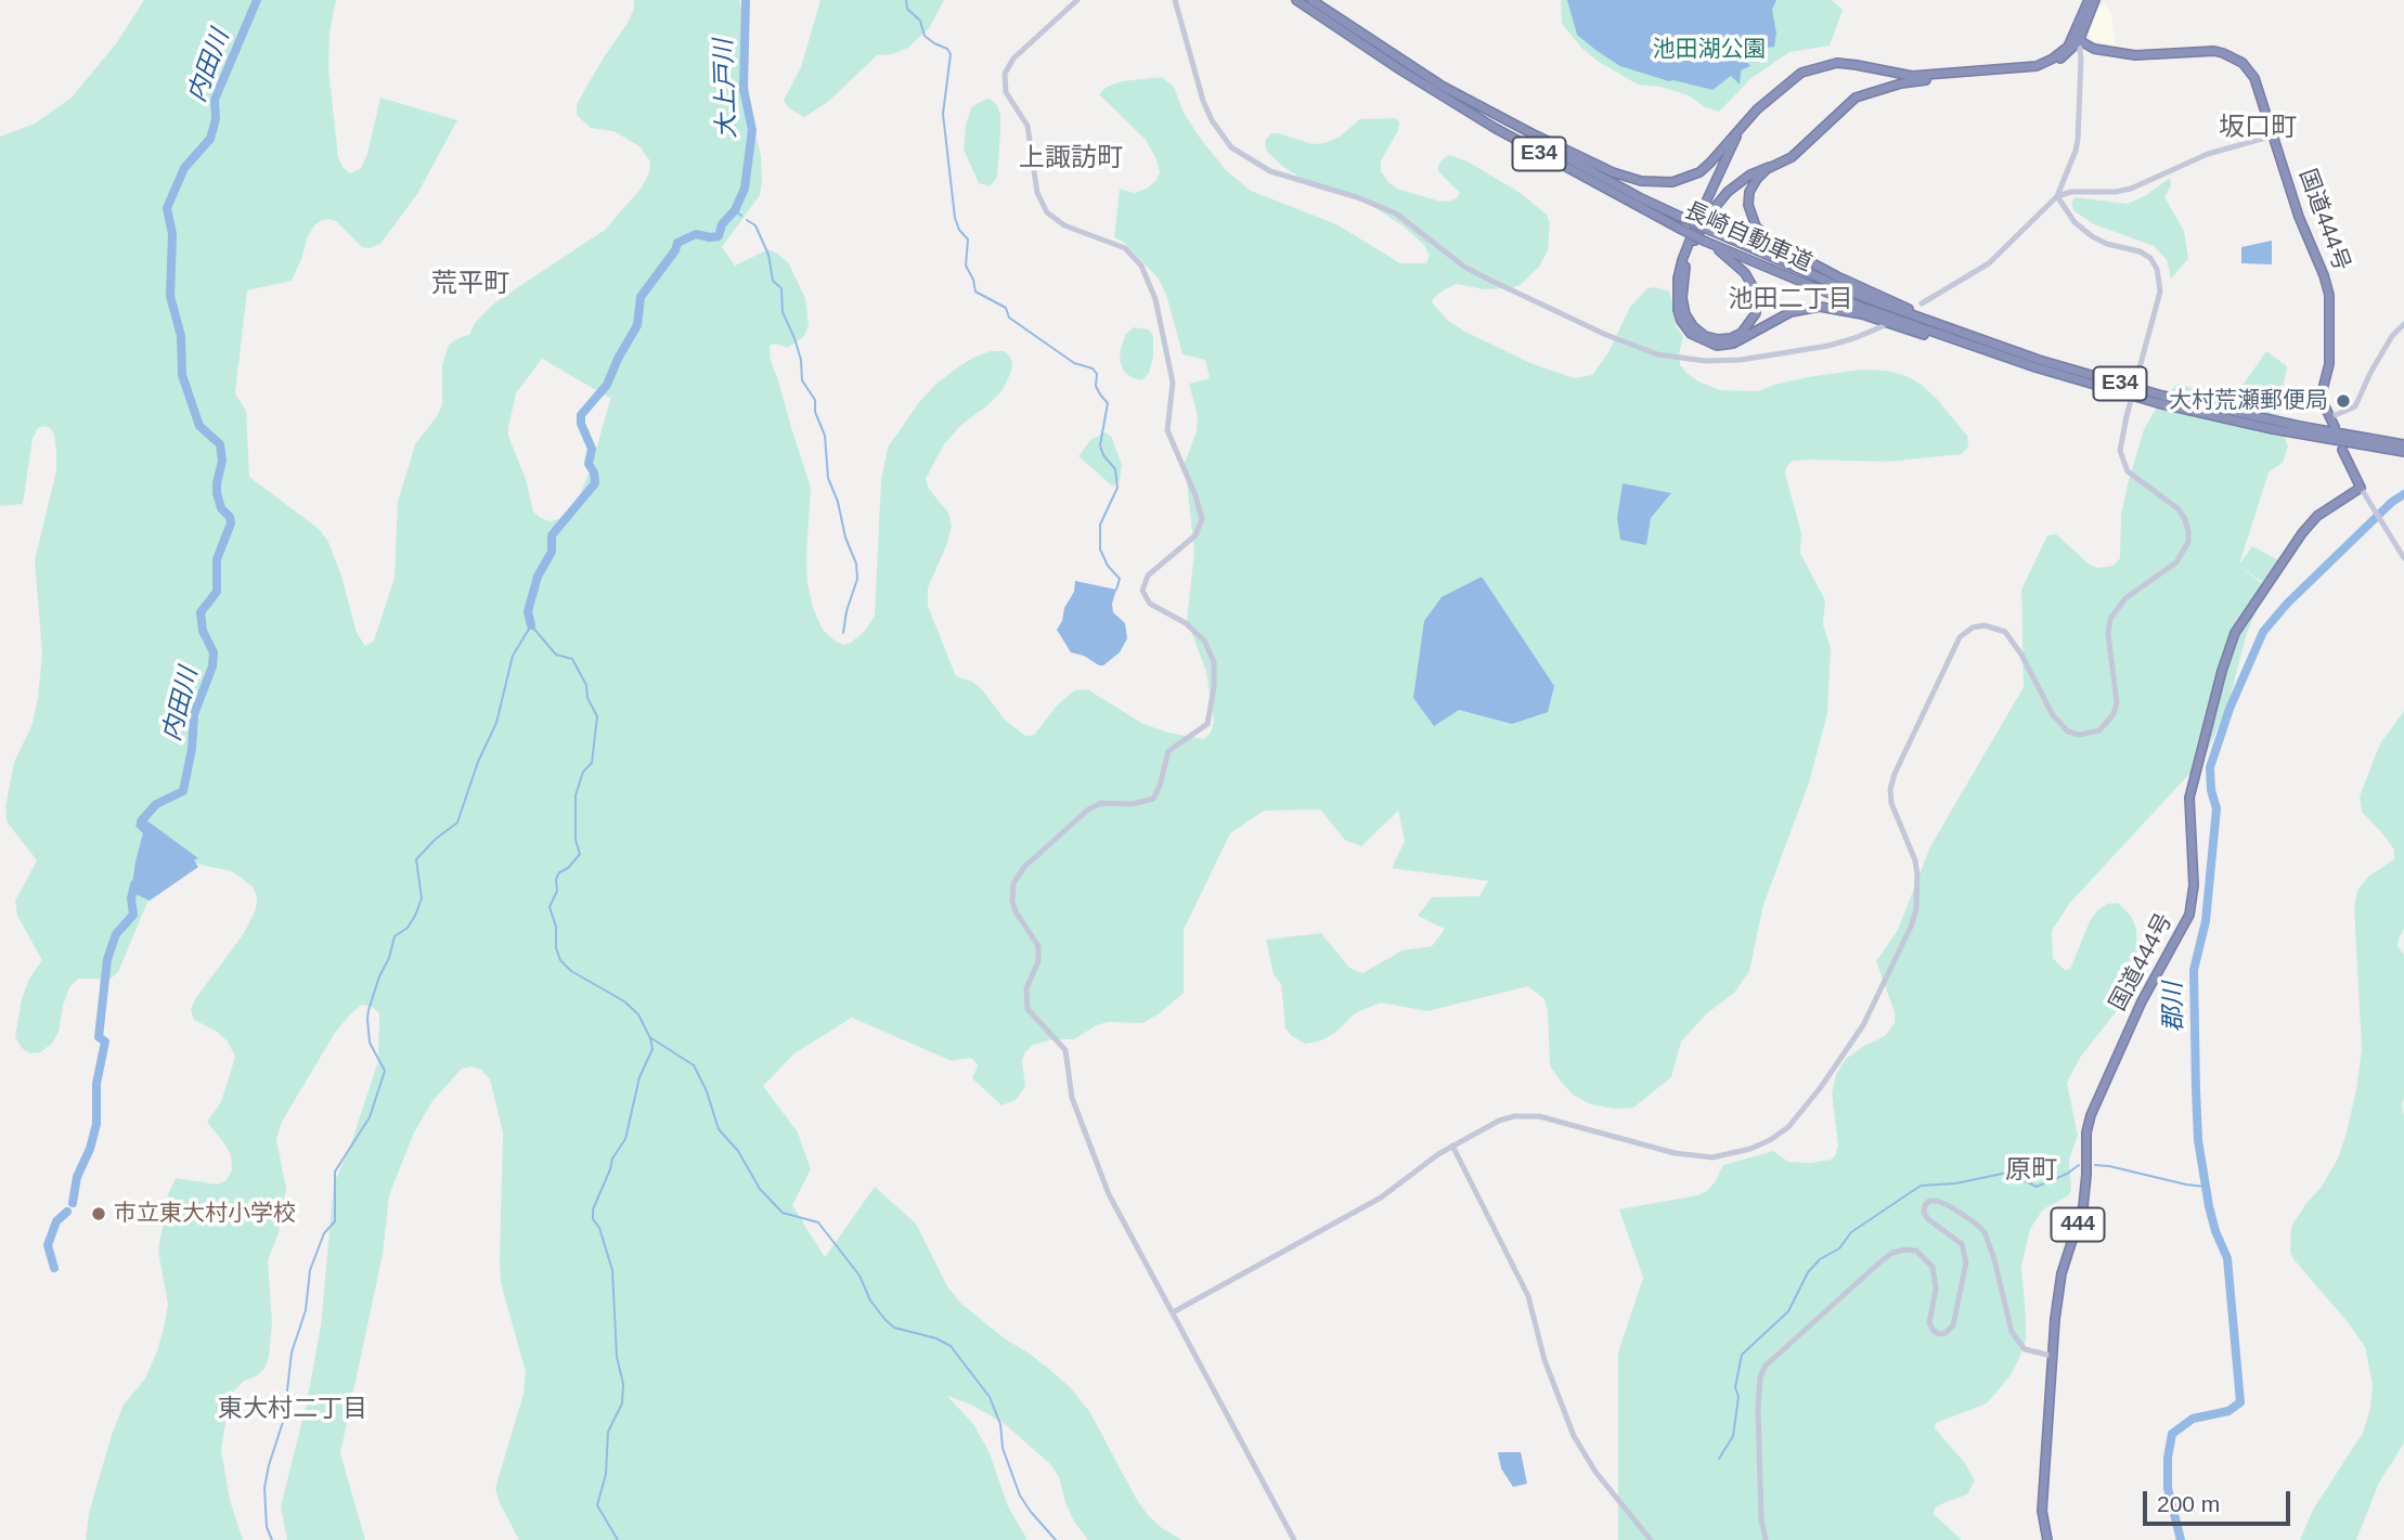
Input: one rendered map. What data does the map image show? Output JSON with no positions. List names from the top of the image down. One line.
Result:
{"streets":{"highway":["E34","国道444号","長崎自動車道","444"]},"districts":["坂口町","上諏訪町","荒平町","池田二丁目","原町","東大村二丁目"],"water":["内田川","大上戸川","郡川"],"parks":["池田湖公園"],"places":["大村荒瀬郵便局","市立東大村小学校"],"scale_bar":"200 m"}
